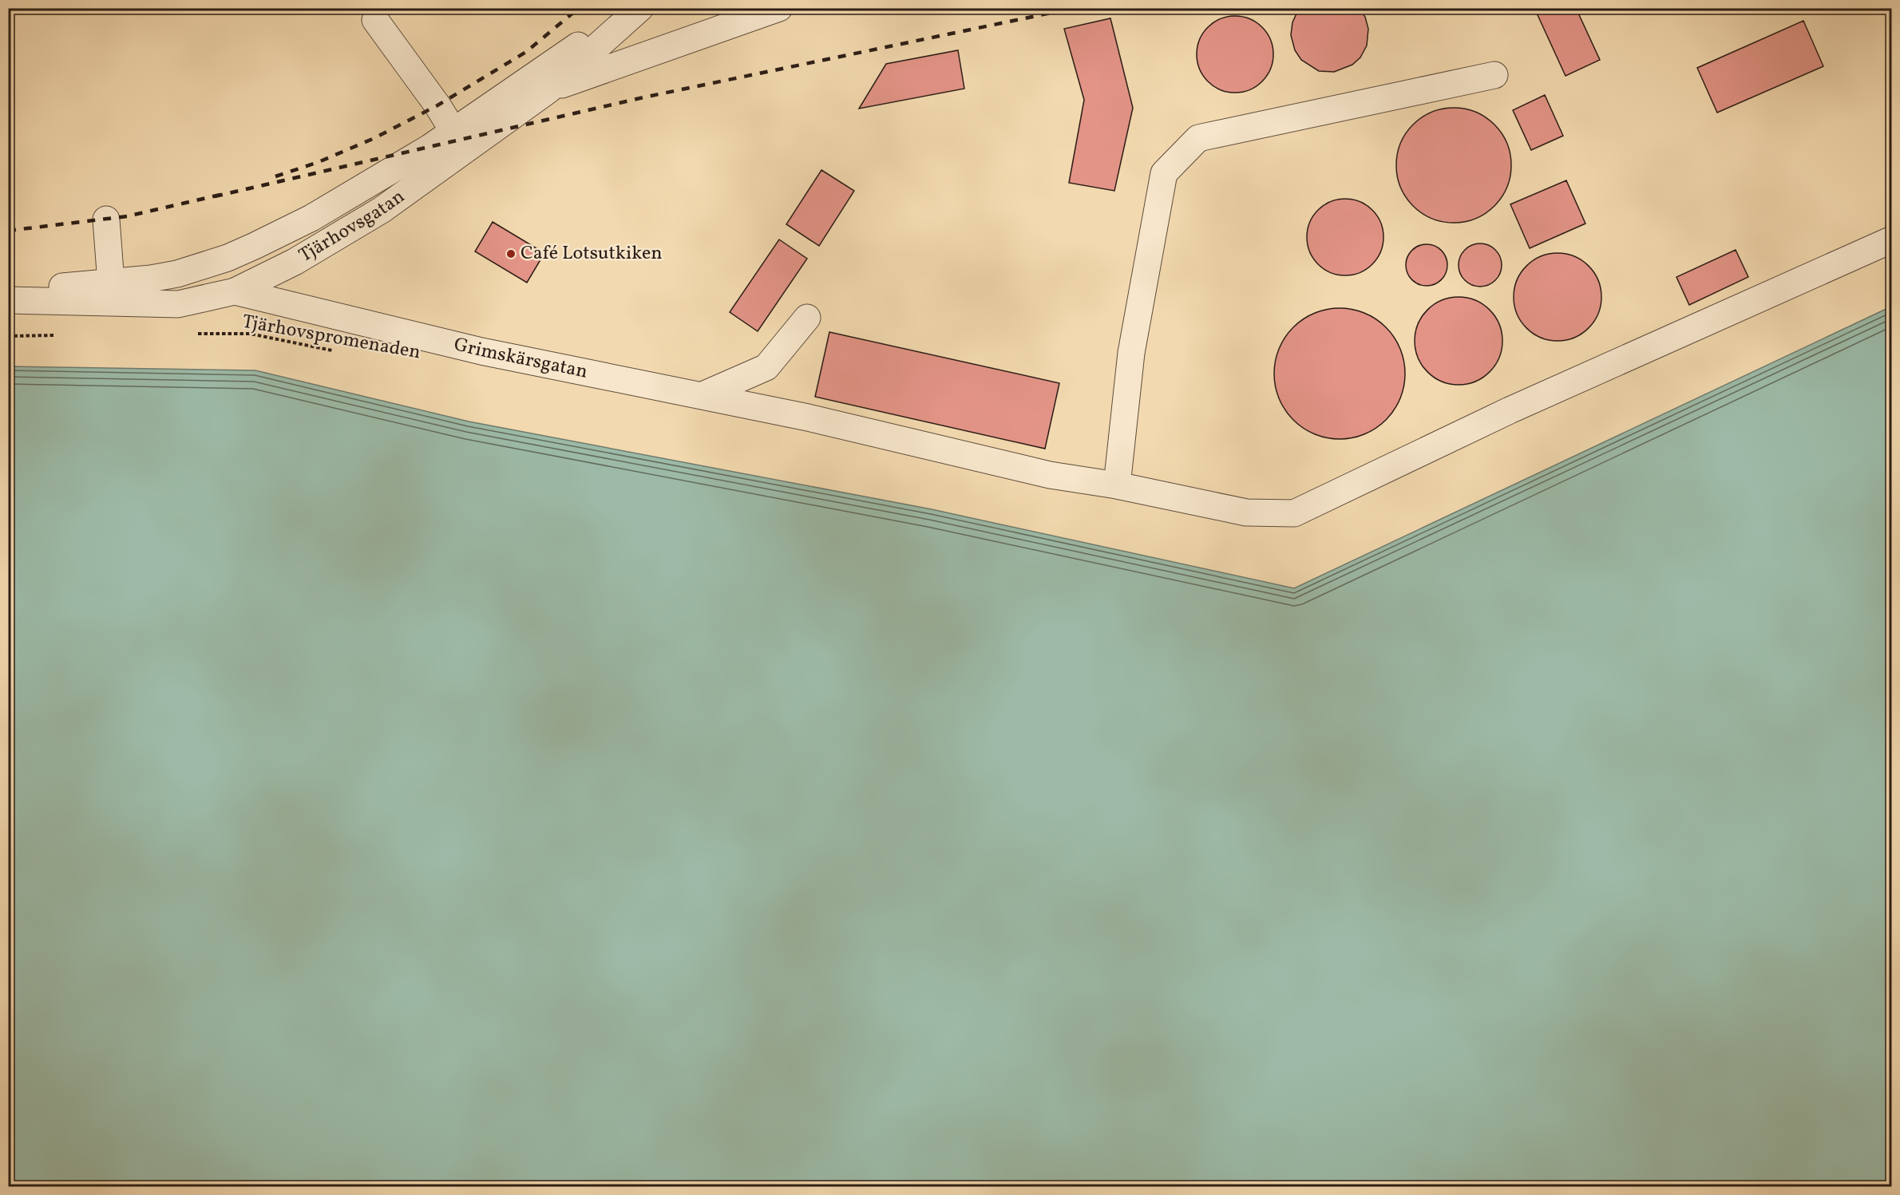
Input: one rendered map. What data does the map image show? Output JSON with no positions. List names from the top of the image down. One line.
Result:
{"streets":{"street":["Tjärhovsgatan","Grimskärsgatan"],"path":["Tjärhovspromenaden"]},"crossings":[["Tjärhovsgatan","Grimskärsgatan"]],"places":["Café Lotsutkiken"]}
